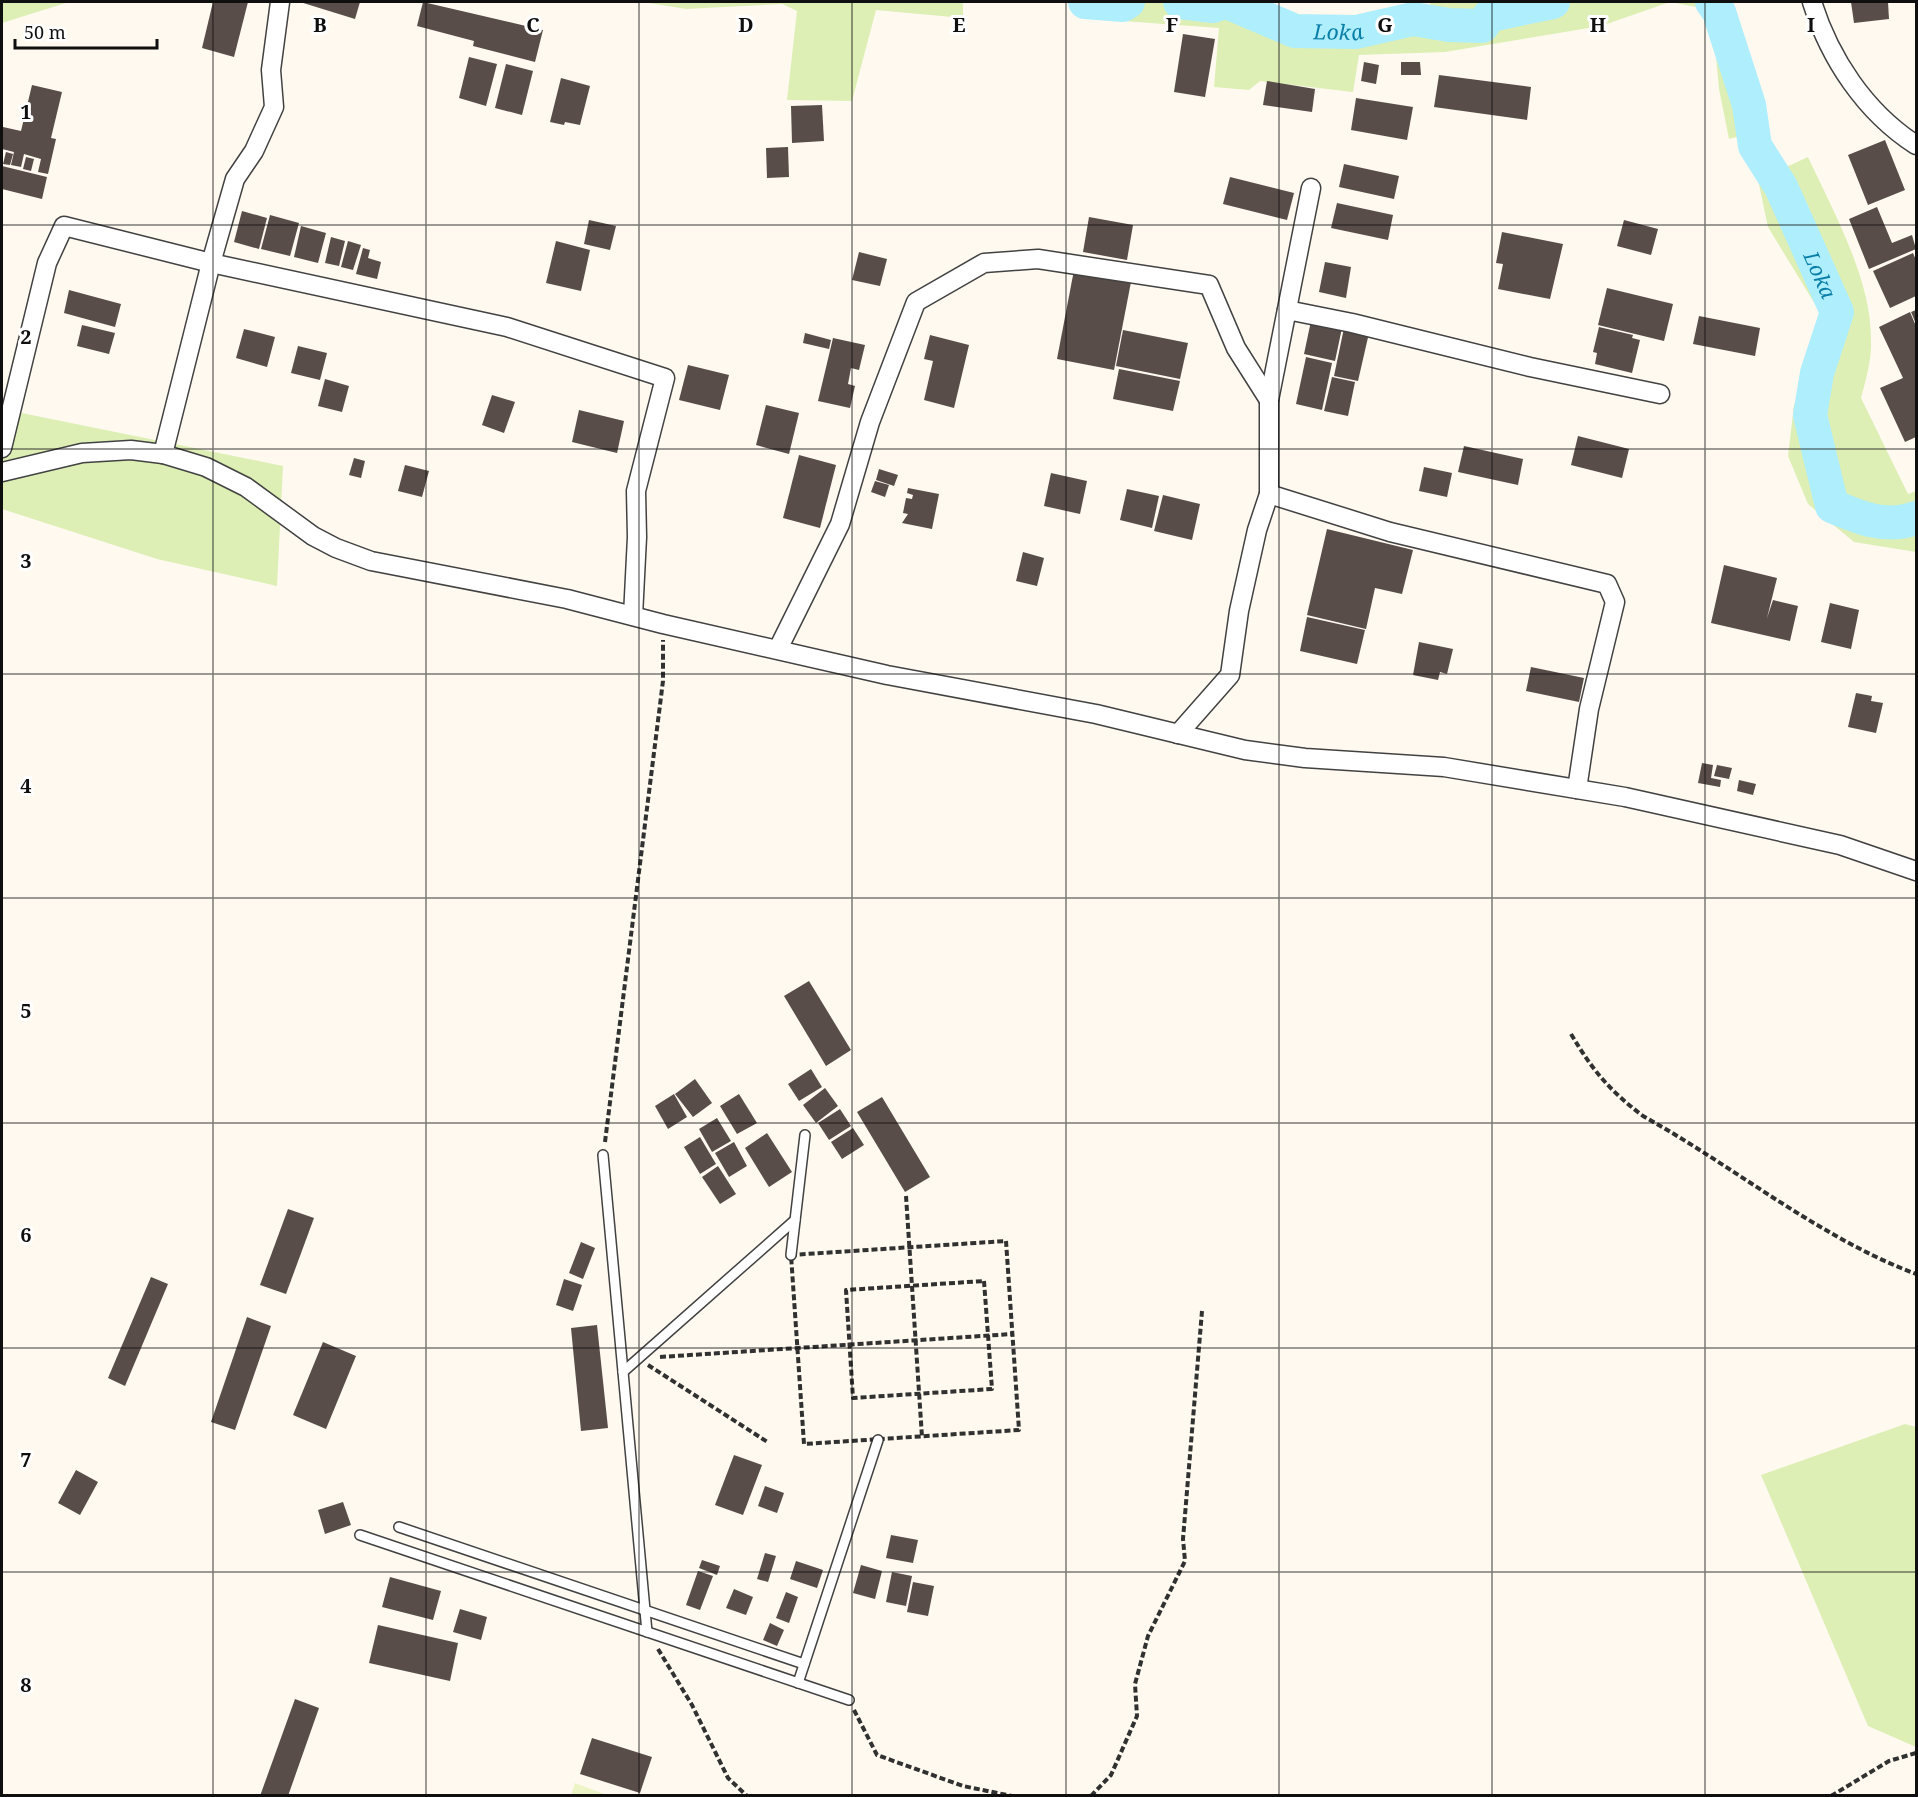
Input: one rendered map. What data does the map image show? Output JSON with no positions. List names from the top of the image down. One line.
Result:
{"water":["Loka"],"scale_bar":"50 m","grid":{"columns":["B","C","D","E","F","G","H","I"],"rows":["1","2","3","4","5","6","7","8"]}}
